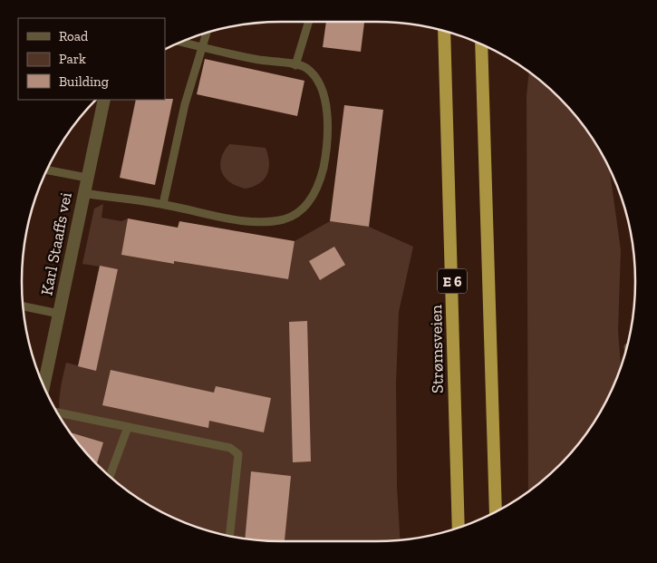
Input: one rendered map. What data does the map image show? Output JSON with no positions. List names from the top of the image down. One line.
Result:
{"streets":{"highway":["E 6","Strømsveien"],"street":["Karl Staaffs vei"]},"legend":["Road","Park","Building"]}
